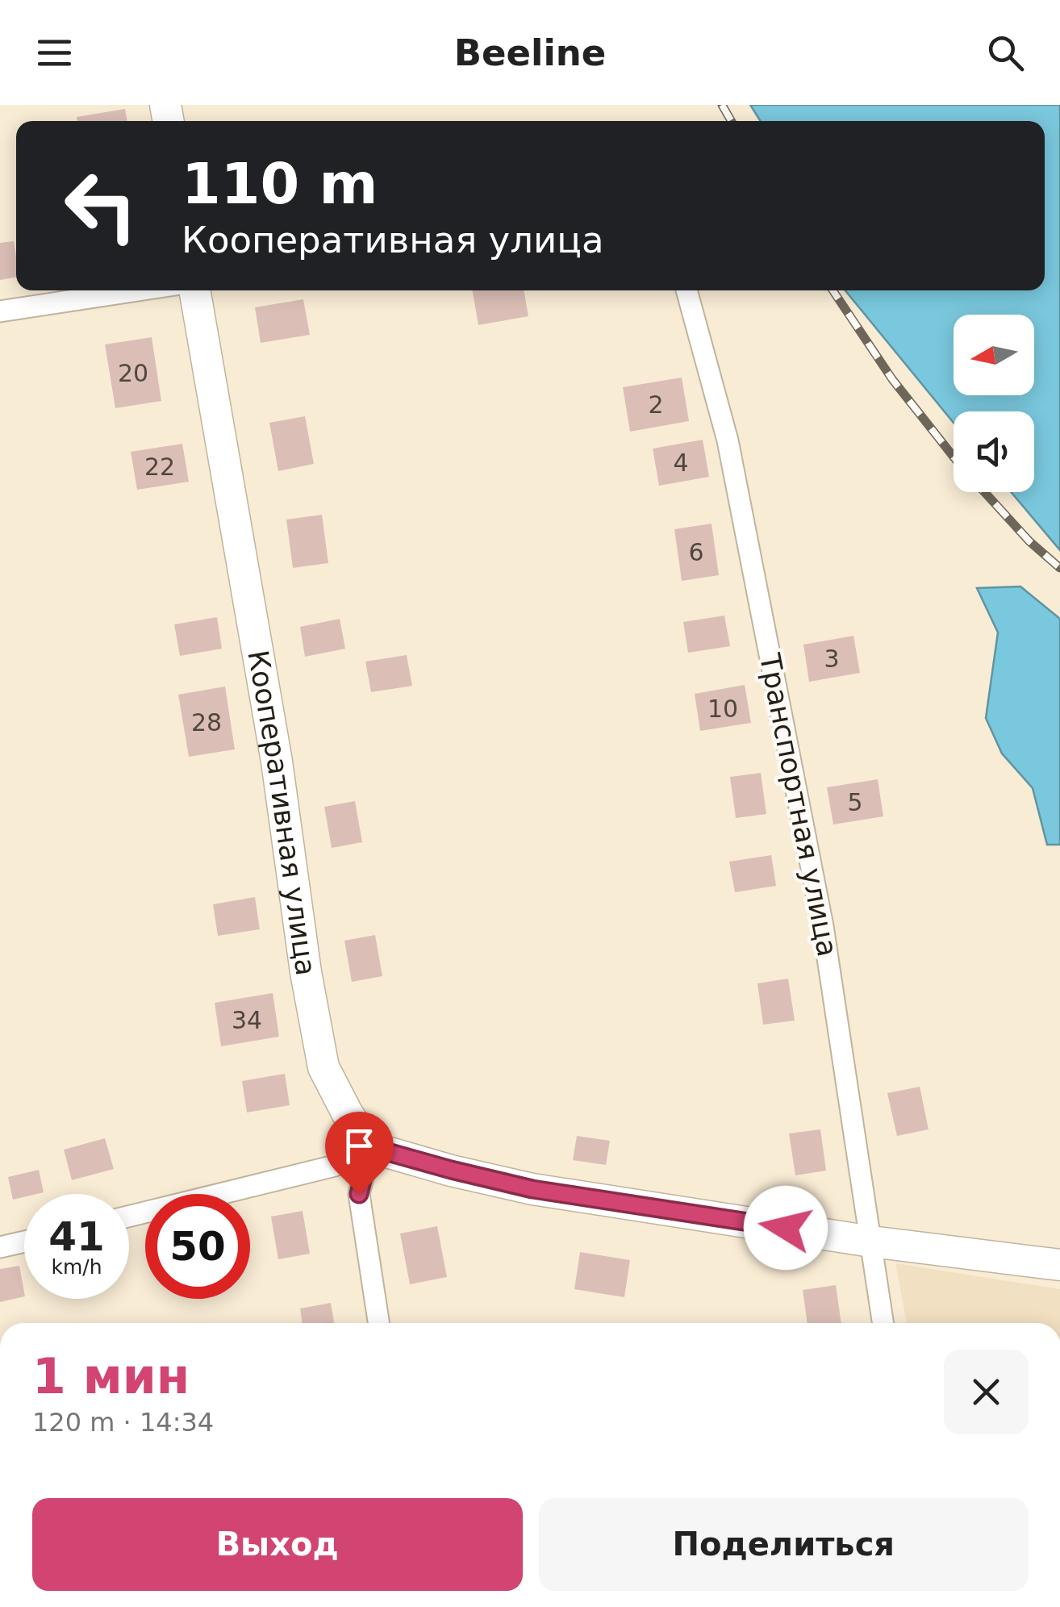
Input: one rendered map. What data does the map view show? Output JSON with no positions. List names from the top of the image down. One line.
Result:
{"streets":{"main road":["Кооперативная улица"],"street":["Транспортная улица"]},"house_numbers":["20","2","4","22","6","3","10","28","5","34"],"north":"left","page":{"header":"Beeline","turn":["110 m","Кооперативная улица"],"speed":"41 km/h","limit":"50","heading":["1 мин","120 m · 14:34"],"buttons":["Выход","Поделиться"]}}
